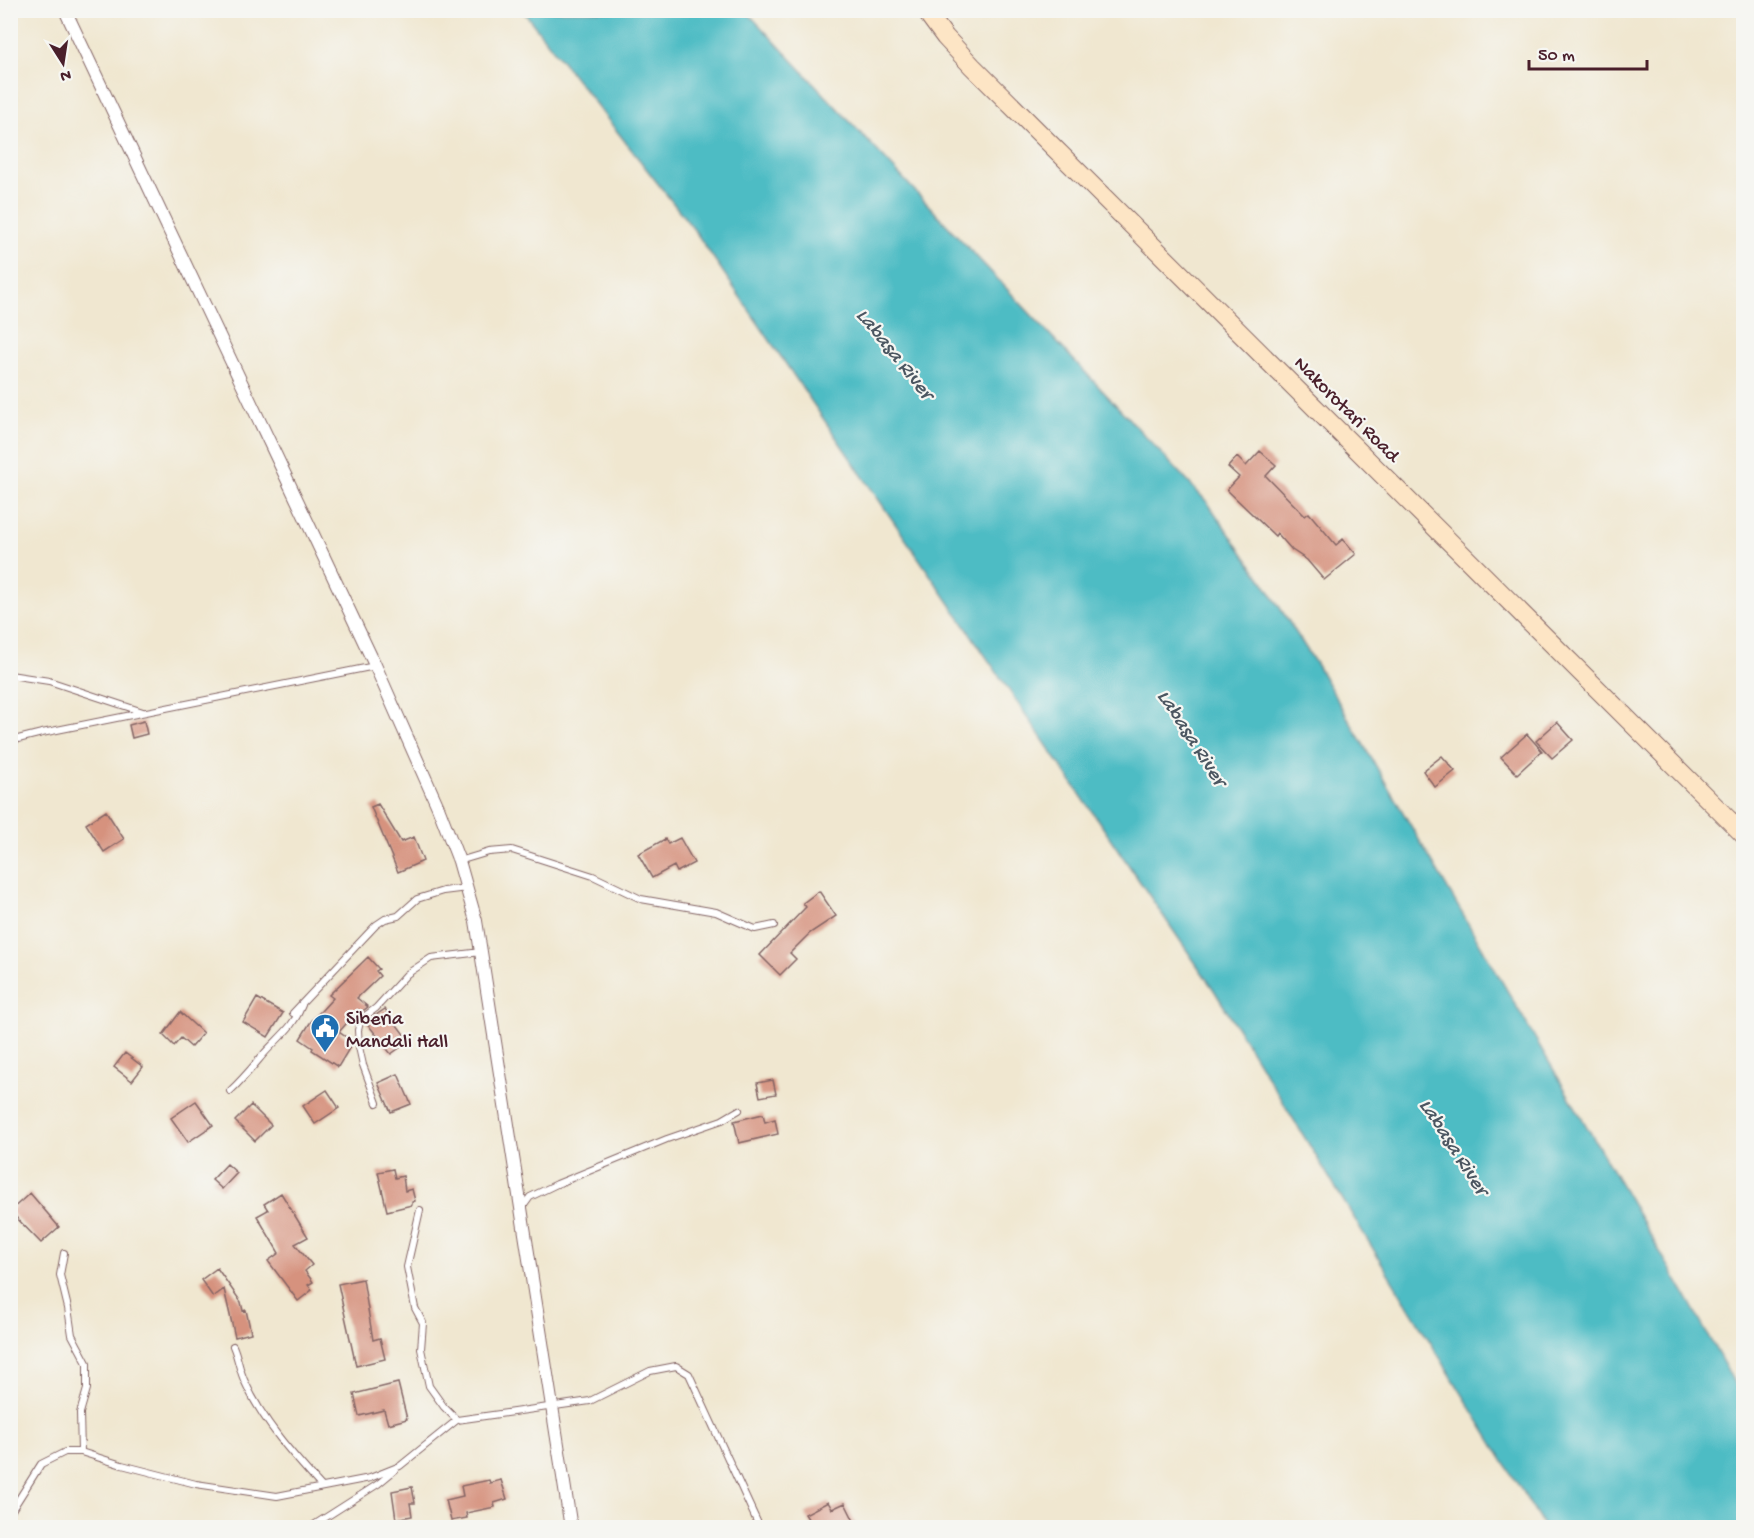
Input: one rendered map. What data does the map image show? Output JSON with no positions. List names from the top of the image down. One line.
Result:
{"streets":{"street":["Nakorotari Road"]},"water":["Labasa River"],"places":{"public building":["Siberia Mandali Hall"]},"scale_bar":"50 m","north":"bottom"}
